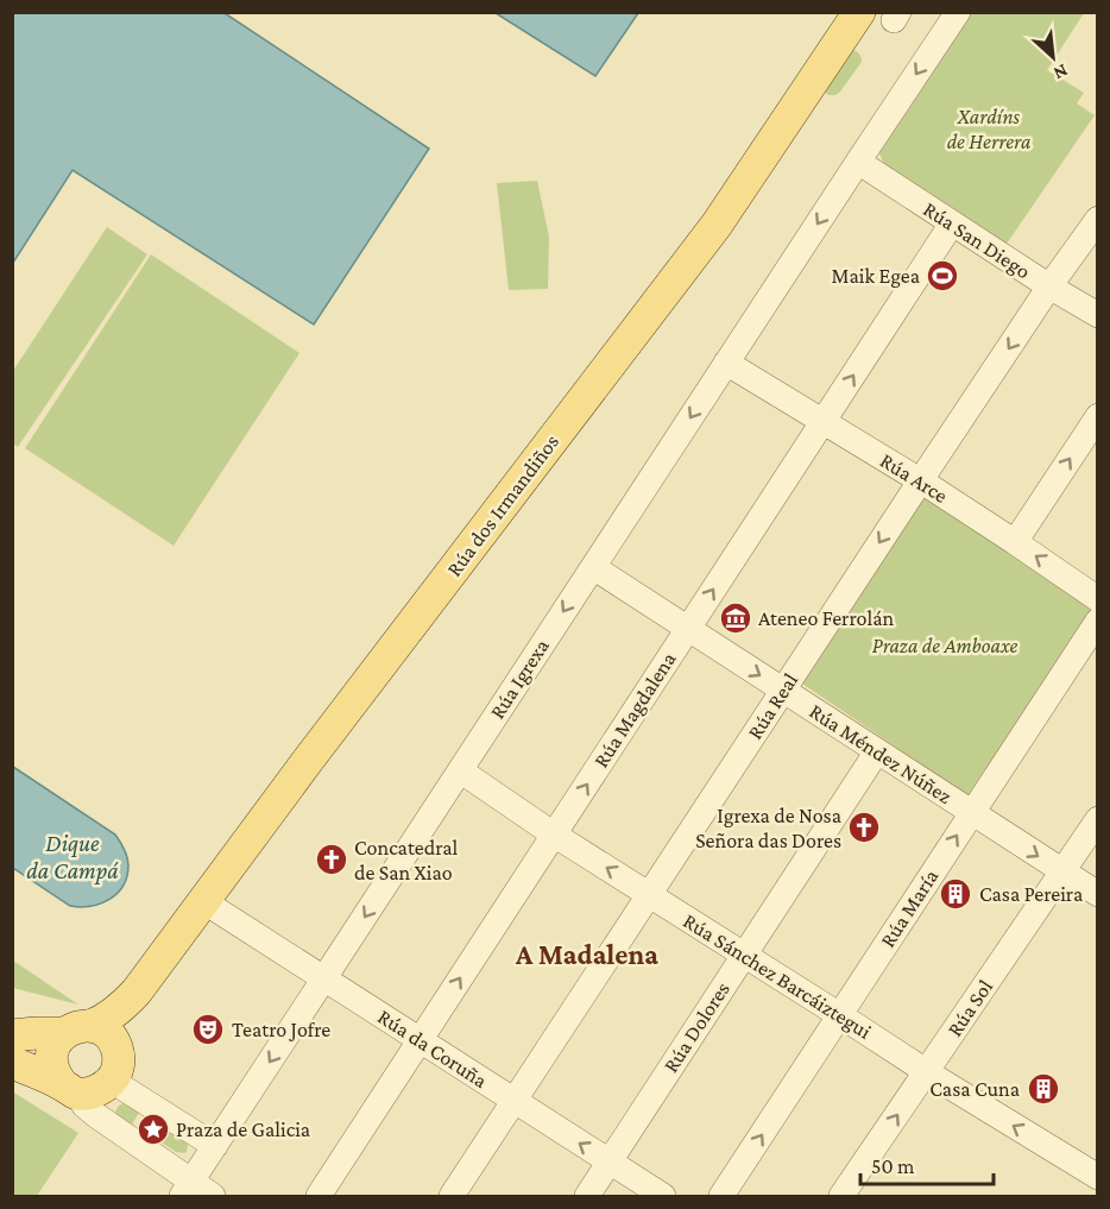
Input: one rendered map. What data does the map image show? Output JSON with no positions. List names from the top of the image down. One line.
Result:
{"streets":{"main road":["Rúa dos Irmandiños"],"street":["Rúa San Diego","Rúa Arce","Rúa Igrexa","Rúa Real","Rúa Magdalena","Rúa Méndez Núñez","Rúa María","Rúa Sánchez Barcáiztegui","Rúa Sol","Rúa Dolores","Rúa da Coruña"]},"crossings":[["Rúa San Diego","Rúa Igrexa"],["Rúa San Diego","Rúa Real"],["Rúa San Diego","Rúa Magdalena"],["Rúa Arce","Rúa Igrexa"],["Rúa Arce","Rúa Real"],["Rúa Arce","Rúa Magdalena"],["Rúa dos Irmandiños","Rúa da Coruña"],["Rúa Igrexa","Rúa Méndez Núñez"],["Rúa Igrexa","Rúa Sánchez Barcáiztegui"],["Rúa Igrexa","Rúa da Coruña"],["Rúa Real","Rúa Méndez Núñez"],["Rúa Real","Rúa Sánchez Barcáiztegui"],["Rúa Real","Rúa da Coruña"],["Rúa Magdalena","Rúa Méndez Núñez"],["Rúa Magdalena","Rúa Sánchez Barcáiztegui"],["Rúa Magdalena","Rúa da Coruña"],["Rúa Méndez Núñez","Rúa María"],["Rúa Méndez Núñez","Rúa Sol"],["Rúa Méndez Núñez","Rúa Dolores"],["Rúa María","Rúa Sánchez Barcáiztegui"],["Rúa Sánchez Barcáiztegui","Rúa Sol"],["Rúa Sánchez Barcáiztegui","Rúa Dolores"],["Rúa Dolores","Rúa da Coruña"]],"one_way":["Rúa Igrexa","Rúa Magdalena","Rúa Méndez Núñez","Rúa María","Rúa Sánchez Barcáiztegui"],"districts":["A Madalena"],"water":["Dique da Campá"],"parks":["Xardíns de Herrera","Praza de Amboaxe"],"places":{"sports":["Maik Egea"],"museum":["Ateneo Ferrolán"],"church":["Igrexa de Nosa Señora das Dores","Concatedral de San Xiao"],"building":["Casa Pereira","Casa Cuna"],"theatre":["Teatro Jofre"],"place":["Praza de Galicia"]},"scale_bar":"50 m","north":"bottom right"}
